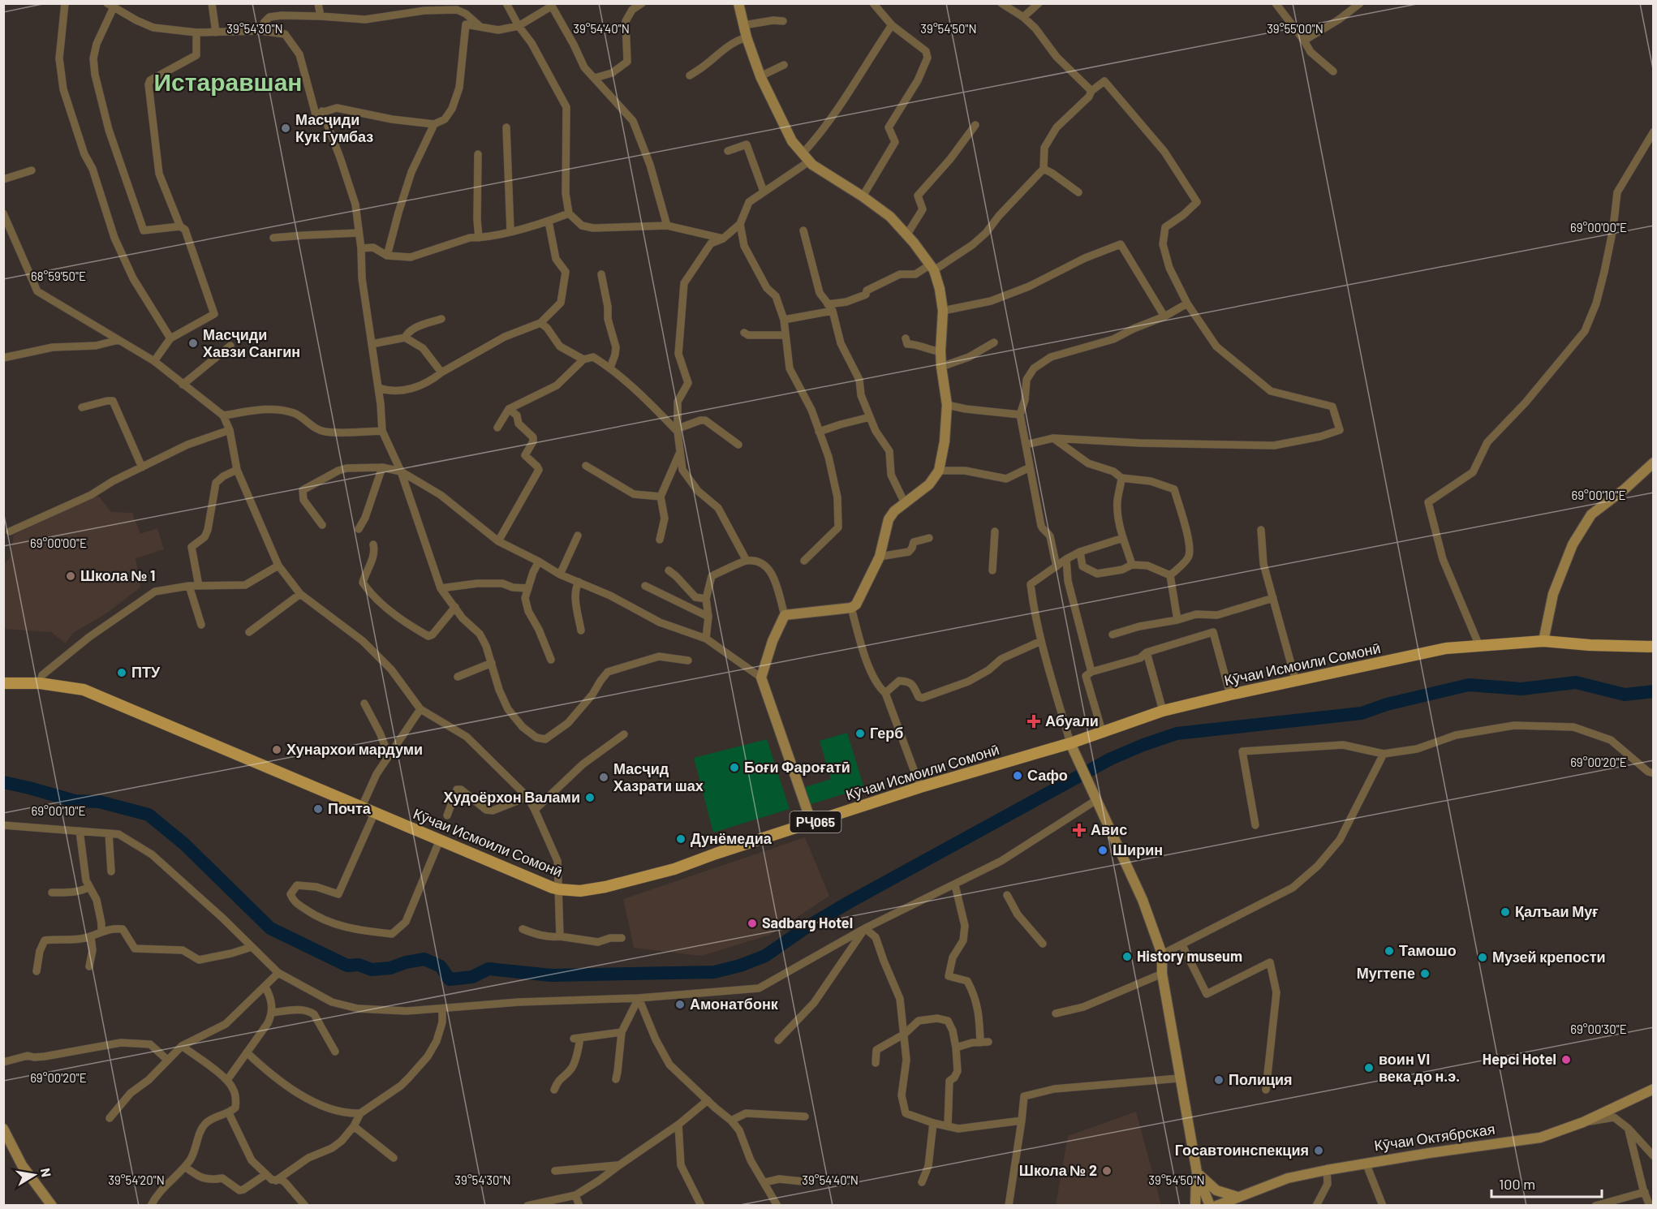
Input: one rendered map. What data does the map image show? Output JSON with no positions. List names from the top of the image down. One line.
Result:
{"streets":{"main road":["Кӯчаи Исмоили Сомонӣ","РҶ065","Кӯчаи Октябрская"]},"districts":["Истаравшан"],"places":{"other":["Масҷиди Кук Гумбаз","Масҷиди Хавзи Сангин","Школа № 1","ПТУ","Герб","Хунархои мардуми","Боғи Фароғатӣ","Сафо","Масҷид Хазрати шах","Худоёрхон Валами","Почта","Дунёмедиа","Ширин","Қалъаи Муғ","Sadbarg Hotel","Тамошо","History museum","Музей крепости","Мугтепе","Амонатбонк","Hepci Hotel","воин VI века до н.э.","Полиция","Госавтоинспекция","Школа № 2"],"health":["Абуали","Авис"]},"scale_bar":"100 m","north":"right","coordinates":["39°54'30\"N","39°54'40\"N","39°54'50\"N","39°55'00\"N","69°00'00\"E","68°59'50\"E","69°00'10\"E","69°00'20\"E","69°00'30\"E","39°54'20\"N"]}
